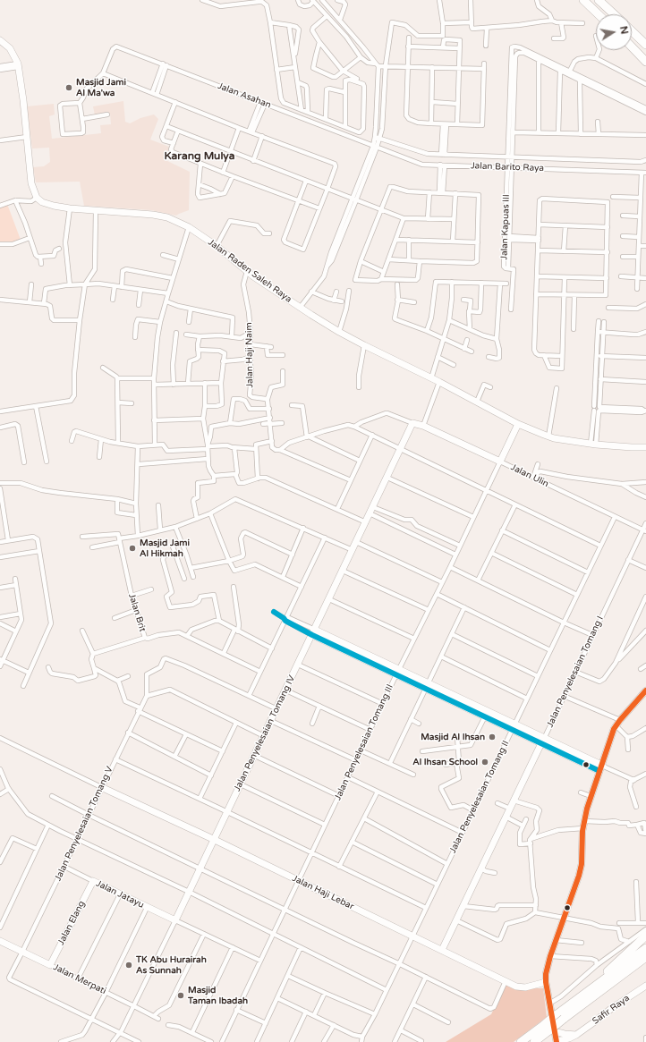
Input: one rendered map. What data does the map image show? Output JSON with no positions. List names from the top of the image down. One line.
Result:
{"streets":{"street":["Jalan Asahan","Jalan Barito Raya","Jalan Kapuas III","Jalan Raden Saleh Raya","Jalan Haji Naim","Jalan Ulin","Jalan Brit","Jalan Penyelesaian Tomang I","Jalan Penyelesaian Tomang IV","Jalan Penyelesaian Tomang III","Jalan Penyelesaian Tomang II","Jalan Penyelesaian Tomang V","Jalan Haji Lebar","Jalan Jatayu","Jalan Elang","Jalan Merpati","Safir Raya"]},"crossings":[["Jalan Asahan","Jalan Barito Raya"],["Jalan Barito Raya","Jalan Kapuas III"],["Jalan Raden Saleh Raya","Jalan Haji Naim"],["Jalan Raden Saleh Raya","Jalan Penyelesaian Tomang III"],["Jalan Ulin","Jalan Penyelesaian Tomang I"],["Jalan Ulin","Jalan Penyelesaian Tomang IV"],["Jalan Ulin","Jalan Penyelesaian Tomang III"],["Jalan Ulin","Jalan Penyelesaian Tomang II"],["Jalan Penyelesaian Tomang I","Jalan Haji Lebar"],["Jalan Penyelesaian Tomang IV","Jalan Haji Lebar"],["Jalan Penyelesaian Tomang IV","Jalan Jatayu"],["Jalan Penyelesaian Tomang IV","Jalan Merpati"],["Jalan Penyelesaian Tomang III","Jalan Haji Lebar"],["Jalan Penyelesaian Tomang II","Jalan Haji Lebar"],["Jalan Penyelesaian Tomang V","Jalan Haji Lebar"],["Jalan Penyelesaian Tomang V","Jalan Jatayu"],["Jalan Penyelesaian Tomang V","Jalan Merpati"],["Jalan Jatayu","Jalan Elang"],["Jalan Elang","Jalan Merpati"]],"districts":["Karang Mulya"],"places":["Masjid Jami Al Ma'wa","Masjid Jami Al Hikmah","Masjid Al Ihsan","Al Ihsan School","TK Abu Hurairah As Sunnah","Masjid Taman Ibadah"],"north":"right"}
